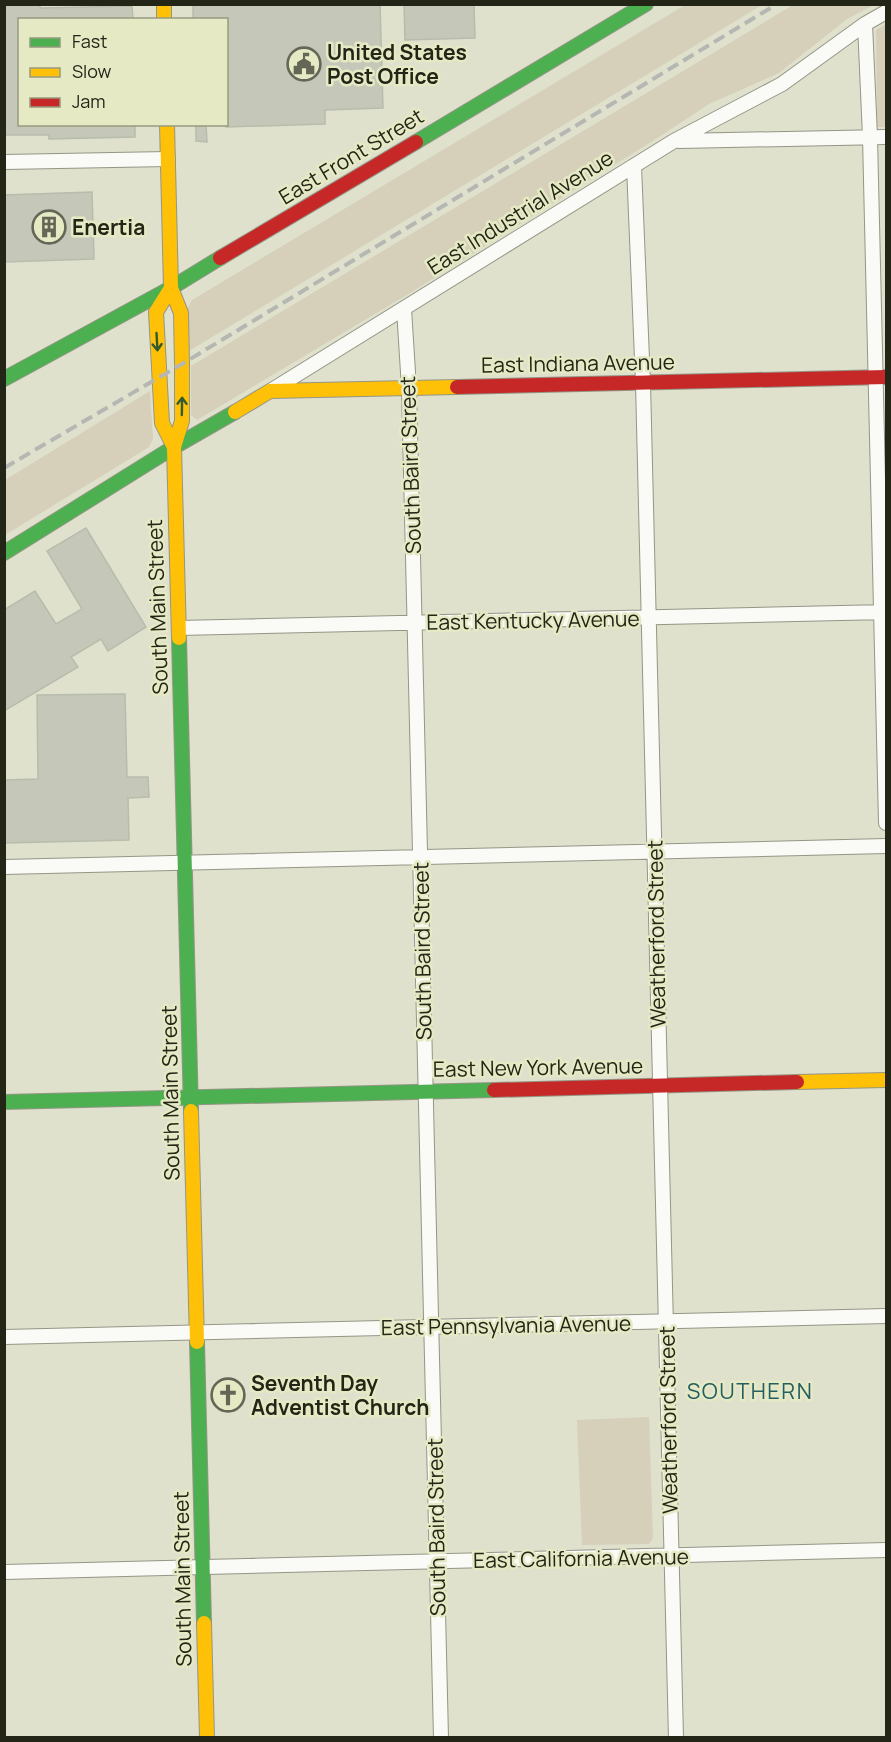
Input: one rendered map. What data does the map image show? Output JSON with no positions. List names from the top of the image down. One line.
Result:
{"streets":{"street":["East Front Street","East Industrial Avenue","East Indiana Avenue","South Baird Street","South Main Street","East Kentucky Avenue","Weatherford Street","East New York Avenue","East Pennsylvania Avenue","East California Avenue"]},"crossings":[["East Front Street","South Main Street"],["East Industrial Avenue","East Indiana Avenue"],["East Industrial Avenue","South Baird Street"],["East Industrial Avenue","South Main Street"],["East Industrial Avenue","Weatherford Street"],["East Indiana Avenue","South Baird Street"],["East Indiana Avenue","Weatherford Street"],["South Baird Street","East Kentucky Avenue"],["South Baird Street","East New York Avenue"],["South Baird Street","East Pennsylvania Avenue"],["South Baird Street","East California Avenue"],["South Main Street","East Kentucky Avenue"],["South Main Street","East New York Avenue"],["South Main Street","East Pennsylvania Avenue"],["South Main Street","East California Avenue"],["East Kentucky Avenue","Weatherford Street"],["Weatherford Street","East New York Avenue"],["Weatherford Street","East Pennsylvania Avenue"],["Weatherford Street","East California Avenue"]],"districts":["SOUTHERN"],"places":{"public building":["United States Post Office"],"building":["Enertia"],"church":["Seventh Day Adventist Church"]},"legend":["Fast","Slow","Jam"]}
